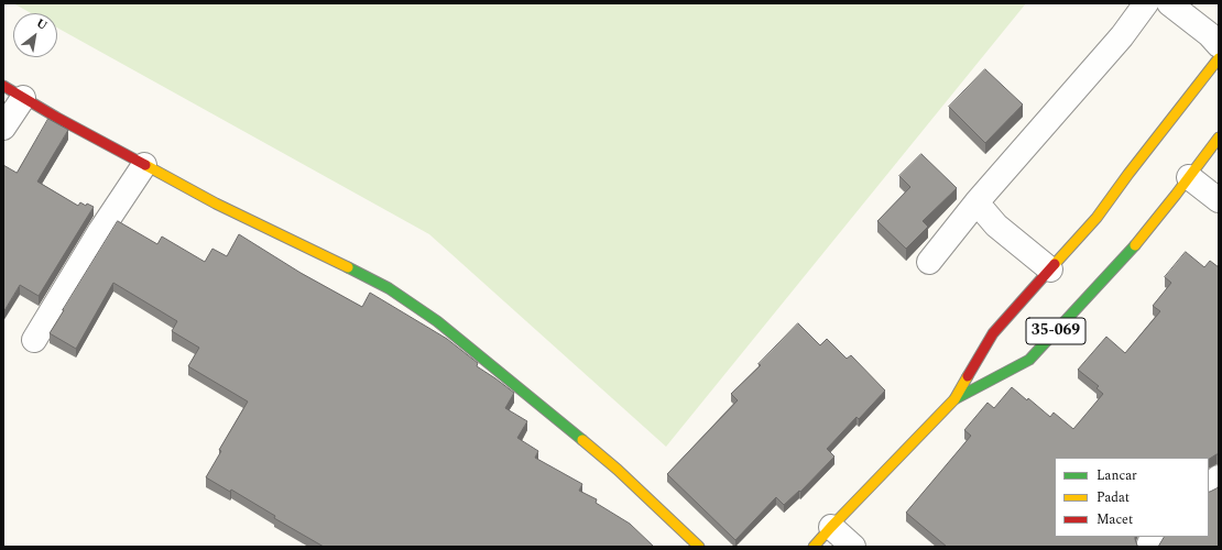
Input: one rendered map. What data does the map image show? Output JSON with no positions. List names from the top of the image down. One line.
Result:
{"streets":{"main road":["35-069"]},"legend":["Lancar","Padat","Macet"],"north":"top right"}
